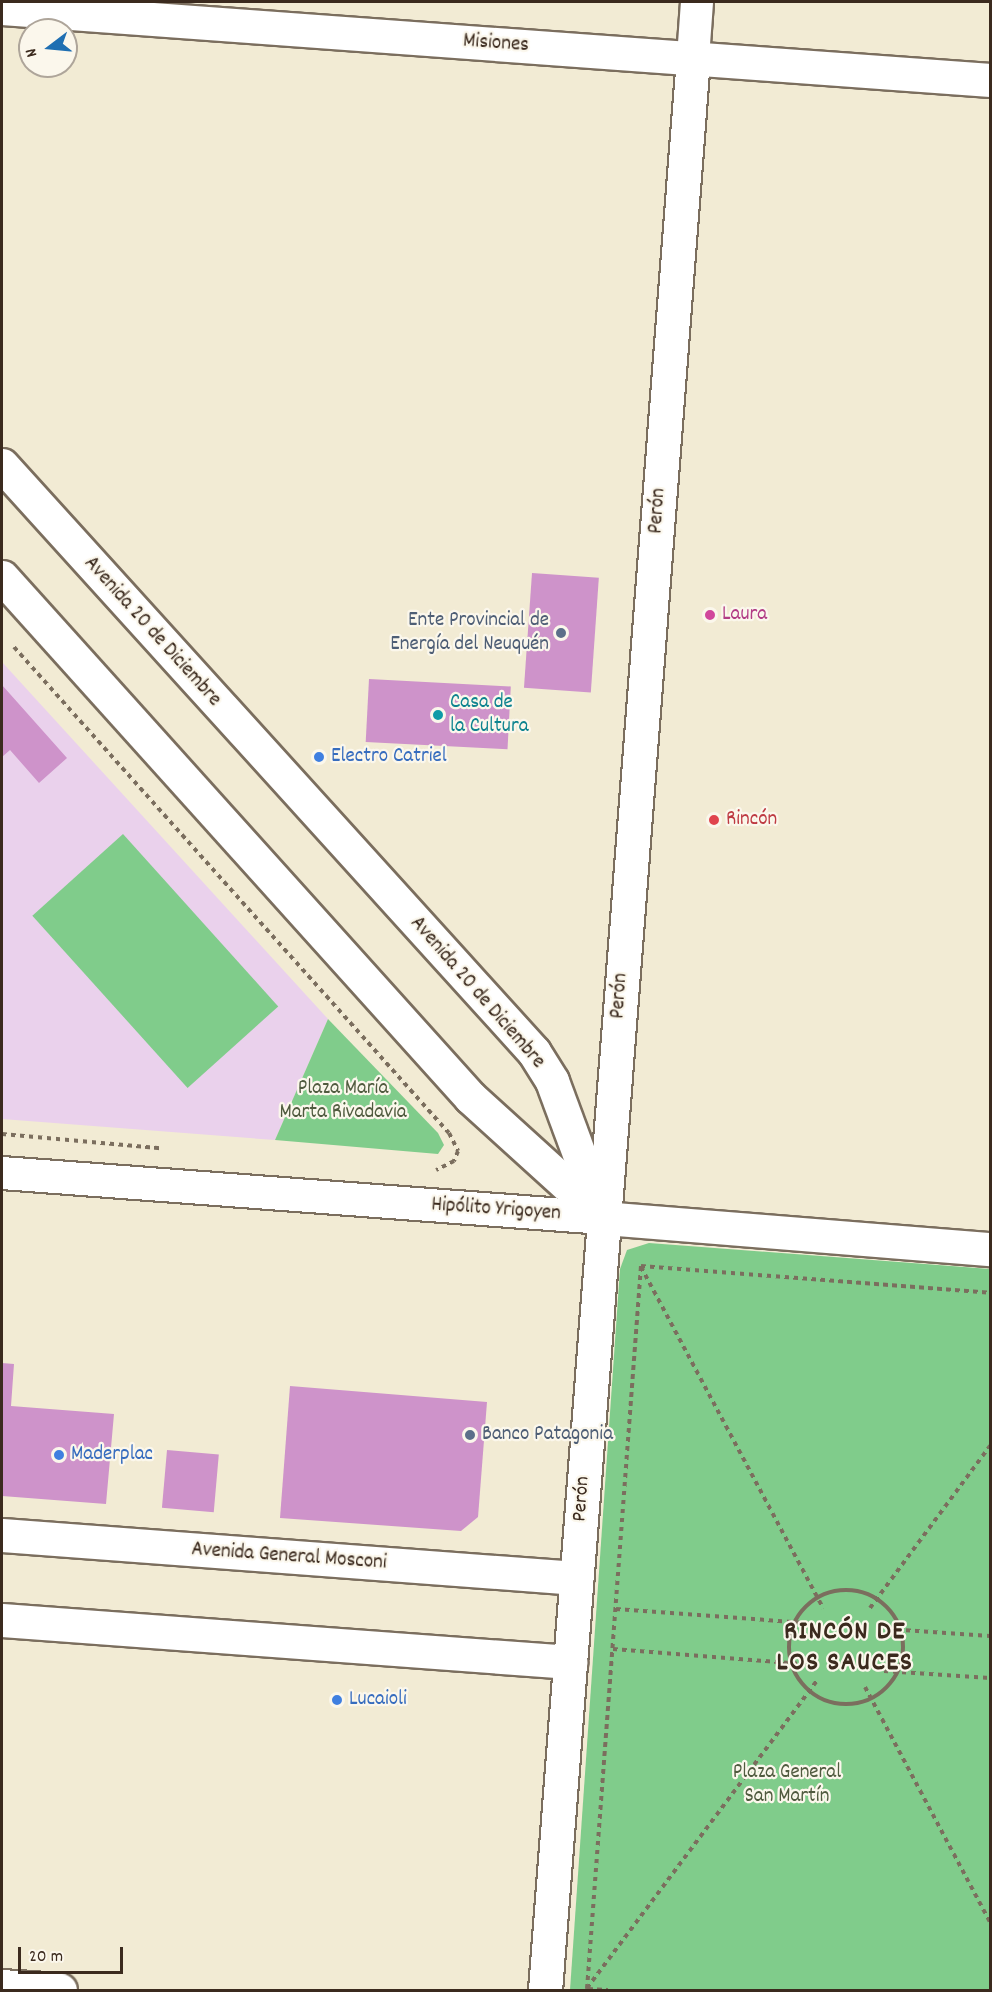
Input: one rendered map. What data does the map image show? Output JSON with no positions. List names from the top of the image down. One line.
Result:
{"streets":{"street":["Misiones","Perón","Avenida 20 de Diciembre","Hipólito Yrigoyen","Avenida General Mosconi"]},"crossings":[["Misiones","Perón"],["Perón","Avenida 20 de Diciembre"],["Perón","Hipólito Yrigoyen"],["Perón","Avenida General Mosconi"],["Avenida 20 de Diciembre","Hipólito Yrigoyen"]],"districts":["RINCÓN DE LOS SAUCES"],"parks":["Plaza María Marta Rivadavia","Plaza General San Martín"],"places":["Laura","Ente Provincial de Energía del Neuquén","Casa de la Cultura","Electro Catriel","Rincón","Banco Patagonia","Maderplac","Lucaioli"],"scale_bar":"20 m","north":"left"}
